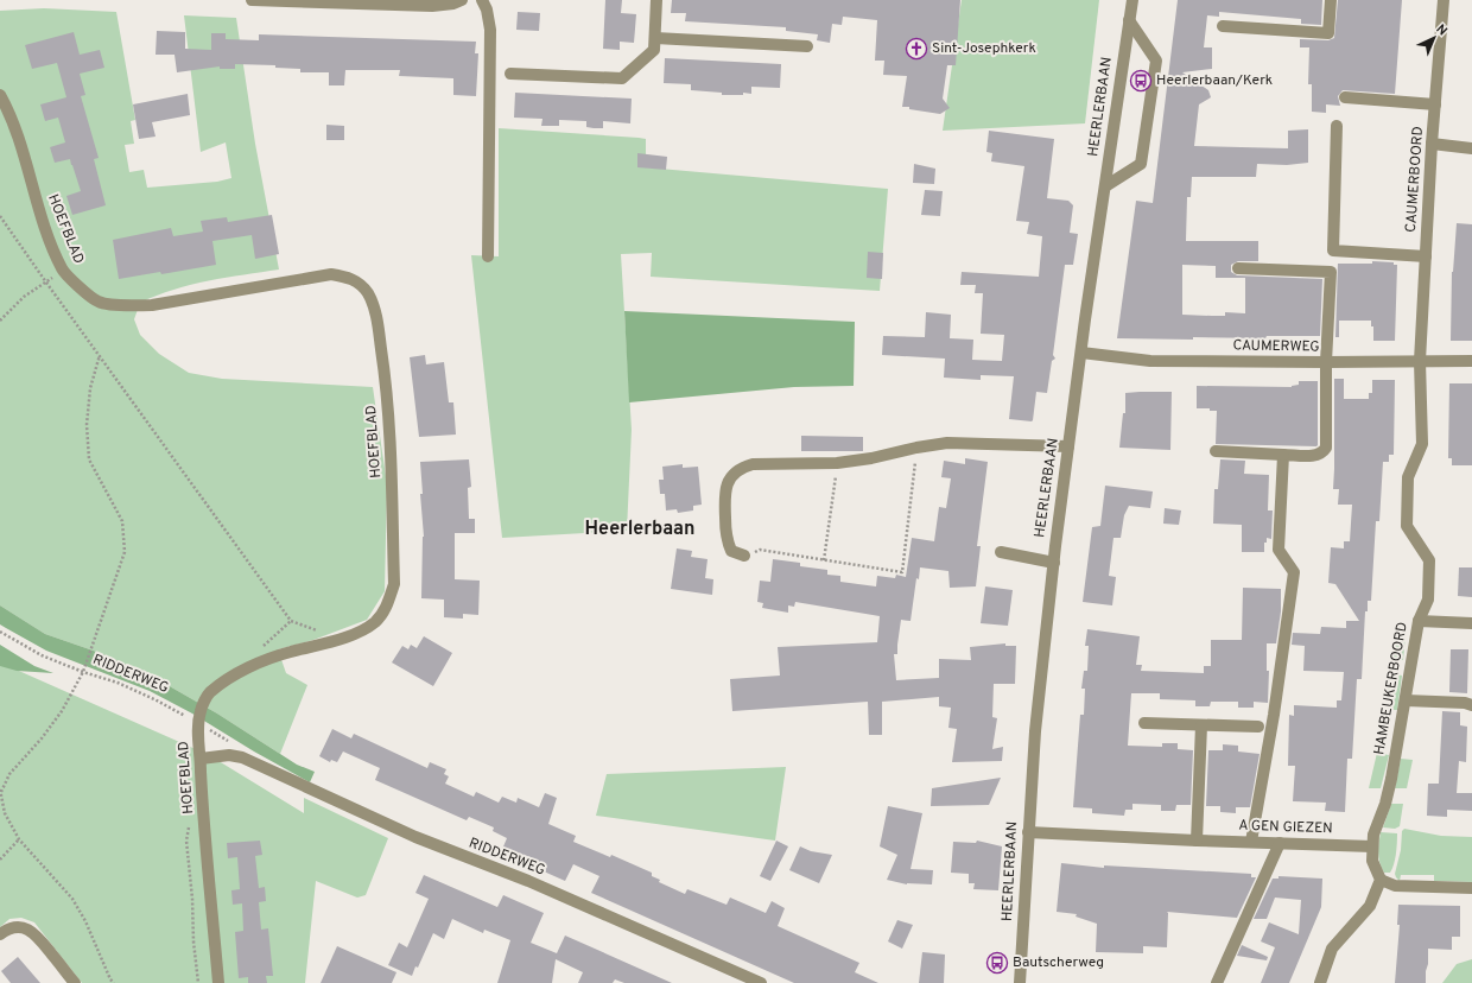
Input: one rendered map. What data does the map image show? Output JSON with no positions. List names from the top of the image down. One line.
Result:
{"streets":{"street":["HEERLERBAAN","CAUMERBOORD","HOEFBLAD","CAUMERWEG","RIDDERWEG","HAMBEUKERBOORD","A GEN GIEZEN"]},"crossings":[["HEERLERBAAN","CAUMERWEG"],["HEERLERBAAN","A GEN GIEZEN"],["CAUMERBOORD","CAUMERWEG"],["CAUMERBOORD","HAMBEUKERBOORD"],["HOEFBLAD","RIDDERWEG"],["CAUMERWEG","HAMBEUKERBOORD"],["HAMBEUKERBOORD","A GEN GIEZEN"]],"districts":["Heerlerbaan"],"places":{"church":["Sint-Josephkerk"],"bus stop":["Heerlerbaan/Kerk","Bautscherweg"]},"north":"top right"}
